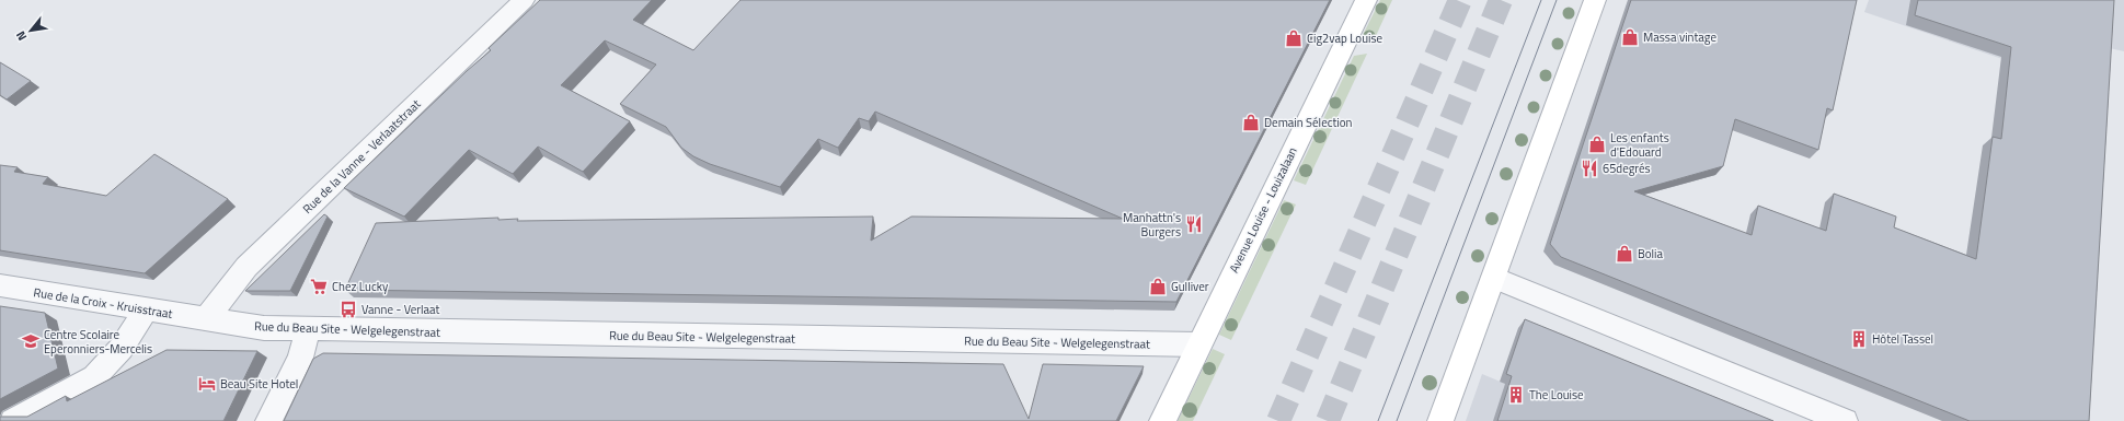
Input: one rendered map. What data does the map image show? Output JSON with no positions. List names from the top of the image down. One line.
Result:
{"streets":{"street":["Rue de la Vanne - Verlaatstraat","Avenue Louise - Louizalaan","Rue de la Croix - Kruisstraat","Rue du Beau Site - Welgelegenstraat"]},"crossings":[["Rue de la Vanne - Verlaatstraat","Rue de la Croix - Kruisstraat"],["Rue de la Vanne - Verlaatstraat","Rue du Beau Site - Welgelegenstraat"],["Avenue Louise - Louizalaan","Rue du Beau Site - Welgelegenstraat"],["Rue de la Croix - Kruisstraat","Rue du Beau Site - Welgelegenstraat"]],"places":{"shop":["Massa vintage","Cig2vap Louise","Demain Sélection","Les enfants d'Edouard","Bolia","Gulliver"],"restaurant":["65degrés","Manhattn's Burgers"],"supermarket":["Chez Lucky"],"bus stop":["Vanne - Verlaat"],"building":["Hôtel Tassel","The Louise"],"school or university":["Centre Scolaire Eperonniers-Mercelis"],"hotel":["Beau Site Hotel"]},"north":"bottom left"}
